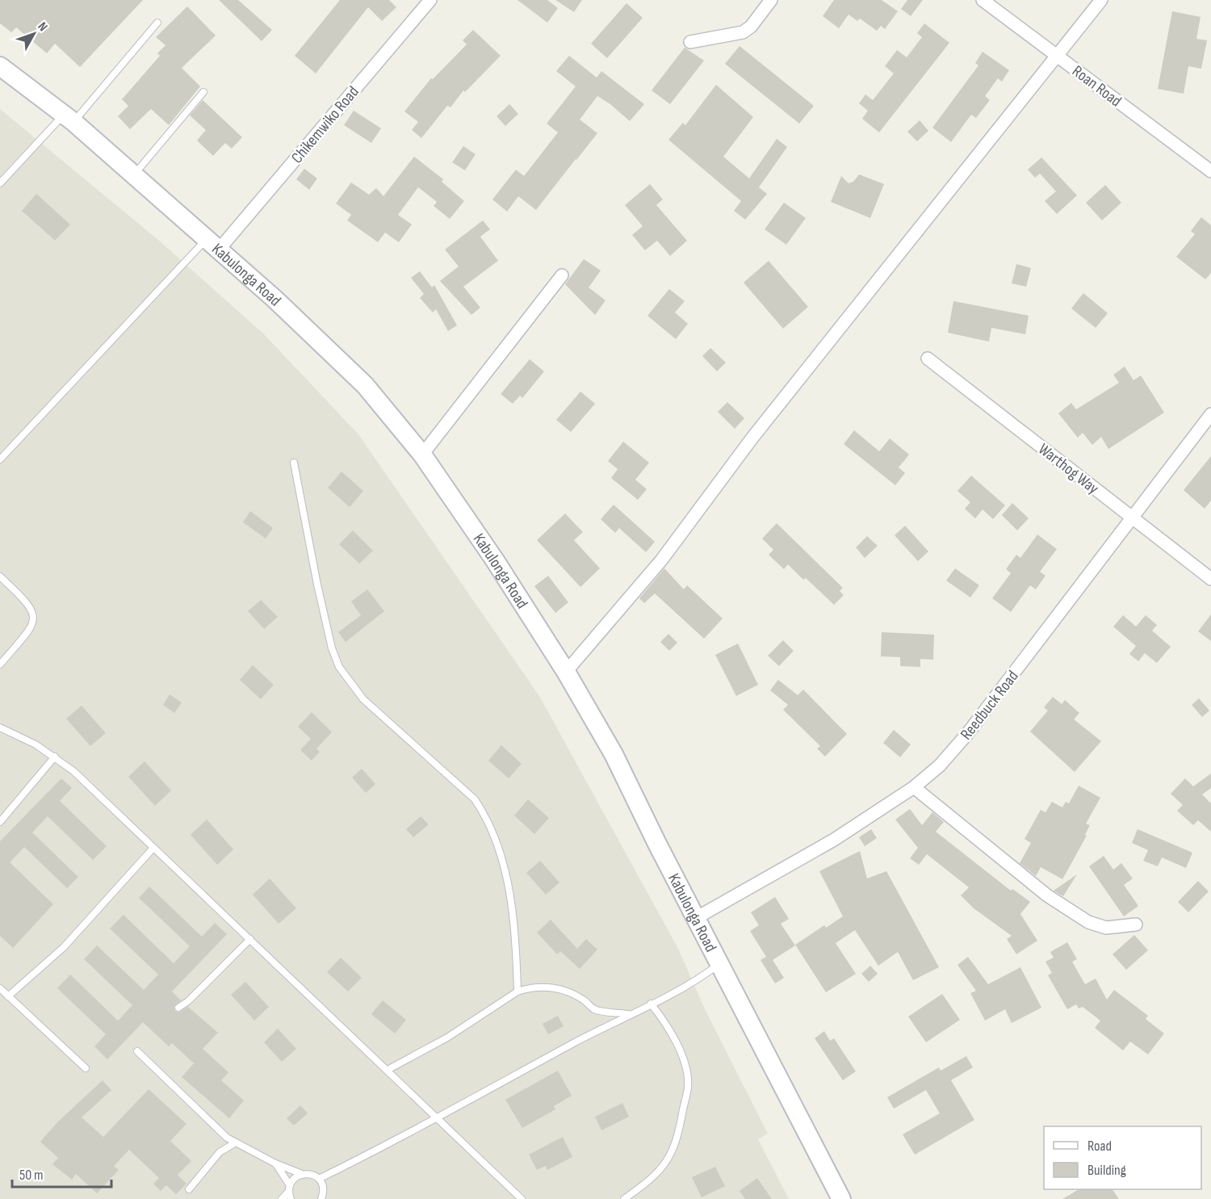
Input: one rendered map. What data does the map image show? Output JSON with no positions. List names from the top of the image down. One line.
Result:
{"streets":{"main road":["Kabulonga Road"],"street":["Roan Road","Chikemwiko Road","Warthog Way","Reedbuck Road"]},"crossings":[["Chikemwiko Road","Kabulonga Road"],["Kabulonga Road","Reedbuck Road"],["Warthog Way","Reedbuck Road"]],"legend":["Road","Building"],"scale_bar":"50 m","north":"top right"}
